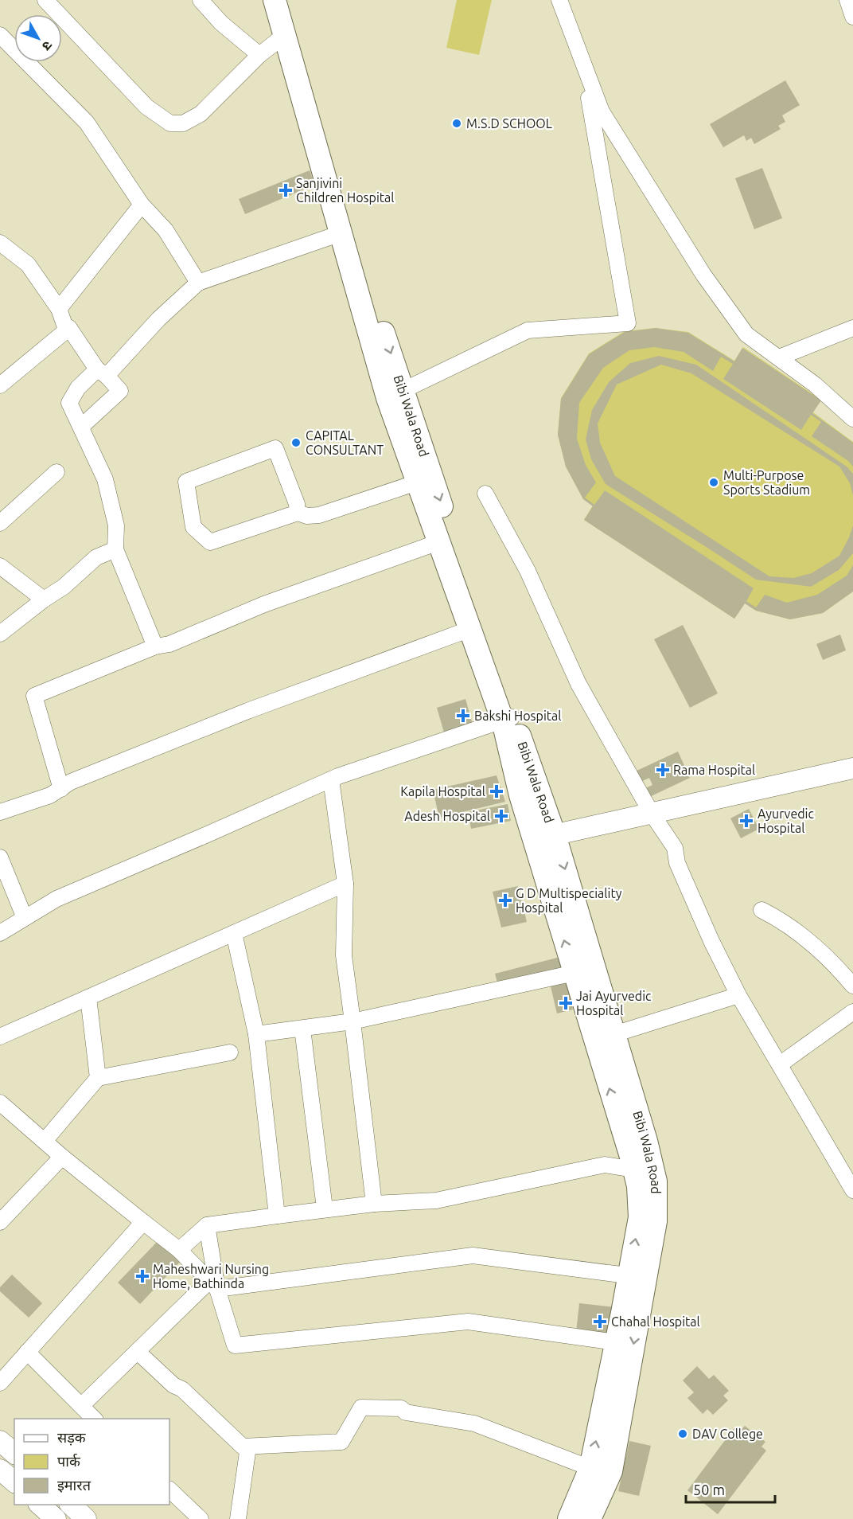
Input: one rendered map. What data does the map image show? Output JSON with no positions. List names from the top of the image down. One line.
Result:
{"streets":{"highway":["Bibi Wala Road"]},"places":{"other":["M.S.D SCHOOL","CAPITAL CONSULTANT","Multi-Purpose Sports Stadium","DAV College"],"health":["Sanjivini Children Hospital","Bakshi Hospital","Rama Hospital","Kapila Hospital","Adesh Hospital","Ayurvedic Hospital","G D Multispeciality Hospital","Jai Ayurvedic Hospital","Maheshwari Nursing Home, Bathinda","Chahal Hospital"]},"legend":["सड़क","पार्क","इमारत"],"scale_bar":"50 m","north":"bottom right"}
